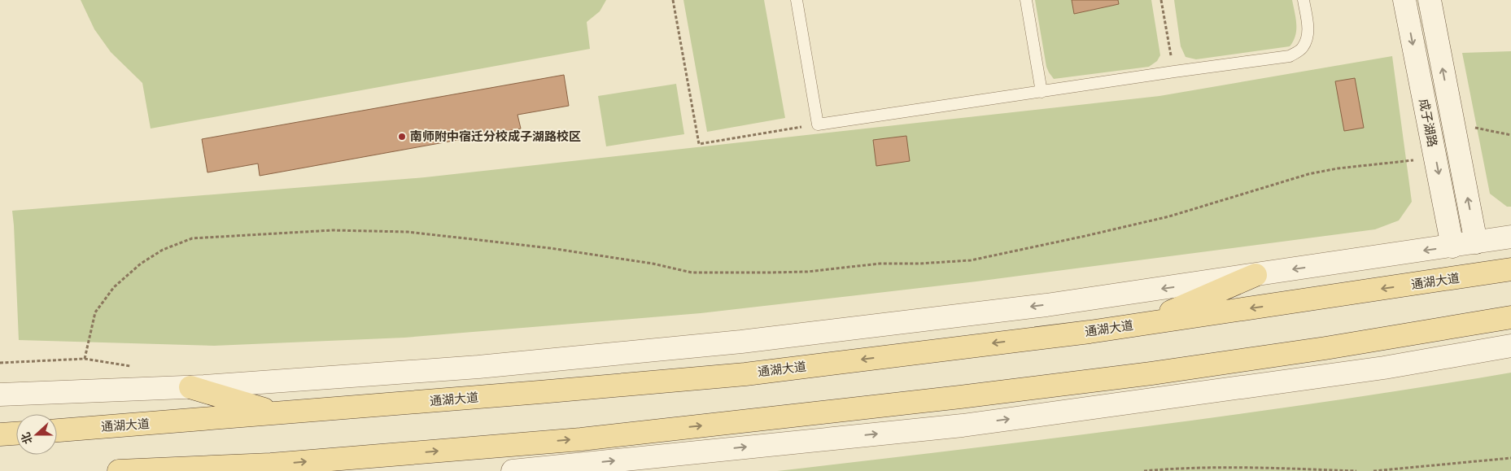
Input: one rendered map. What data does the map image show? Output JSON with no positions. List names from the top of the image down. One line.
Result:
{"streets":{"main road":["通湖大道"],"street":["成子湖路"]},"places":["南师附中宿迁分校成子湖路校区"],"north":"left"}
